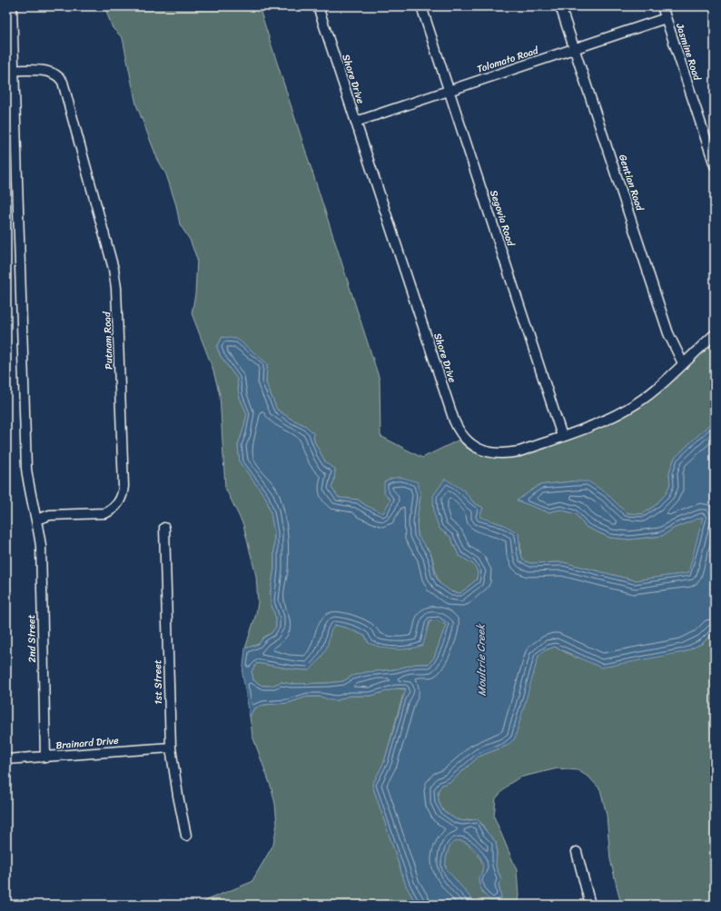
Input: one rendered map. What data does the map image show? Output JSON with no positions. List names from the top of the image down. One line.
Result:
{"streets":{"street":["Jasmine Road","Tolomato Road","Shore Drive","Gentian Road","Segovia Road","Putnam Road","2nd Street","1st Street","Brainard Drive"]},"crossings":[["Jasmine Road","Tolomato Road"],["Tolomato Road","Shore Drive"],["Tolomato Road","Gentian Road"],["Tolomato Road","Segovia Road"],["Shore Drive","Gentian Road"],["Shore Drive","Segovia Road"],["Putnam Road","2nd Street"],["2nd Street","Brainard Drive"],["1st Street","Brainard Drive"]],"water":["Moultrie Creek"]}
